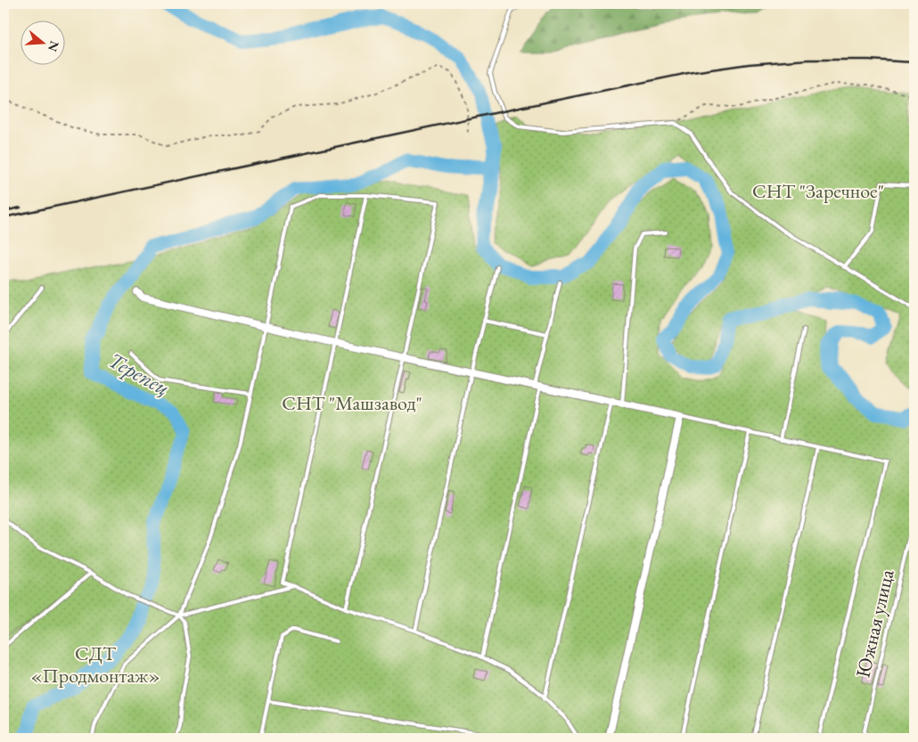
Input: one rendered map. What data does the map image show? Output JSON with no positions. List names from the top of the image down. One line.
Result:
{"streets":{"lane":["Южная улица"]},"water":["Терепец"],"parks":["СНТ \"Заречное\"","СНТ \"Машзавод\"","СДТ «Продмонтаж»"],"north":"right"}
